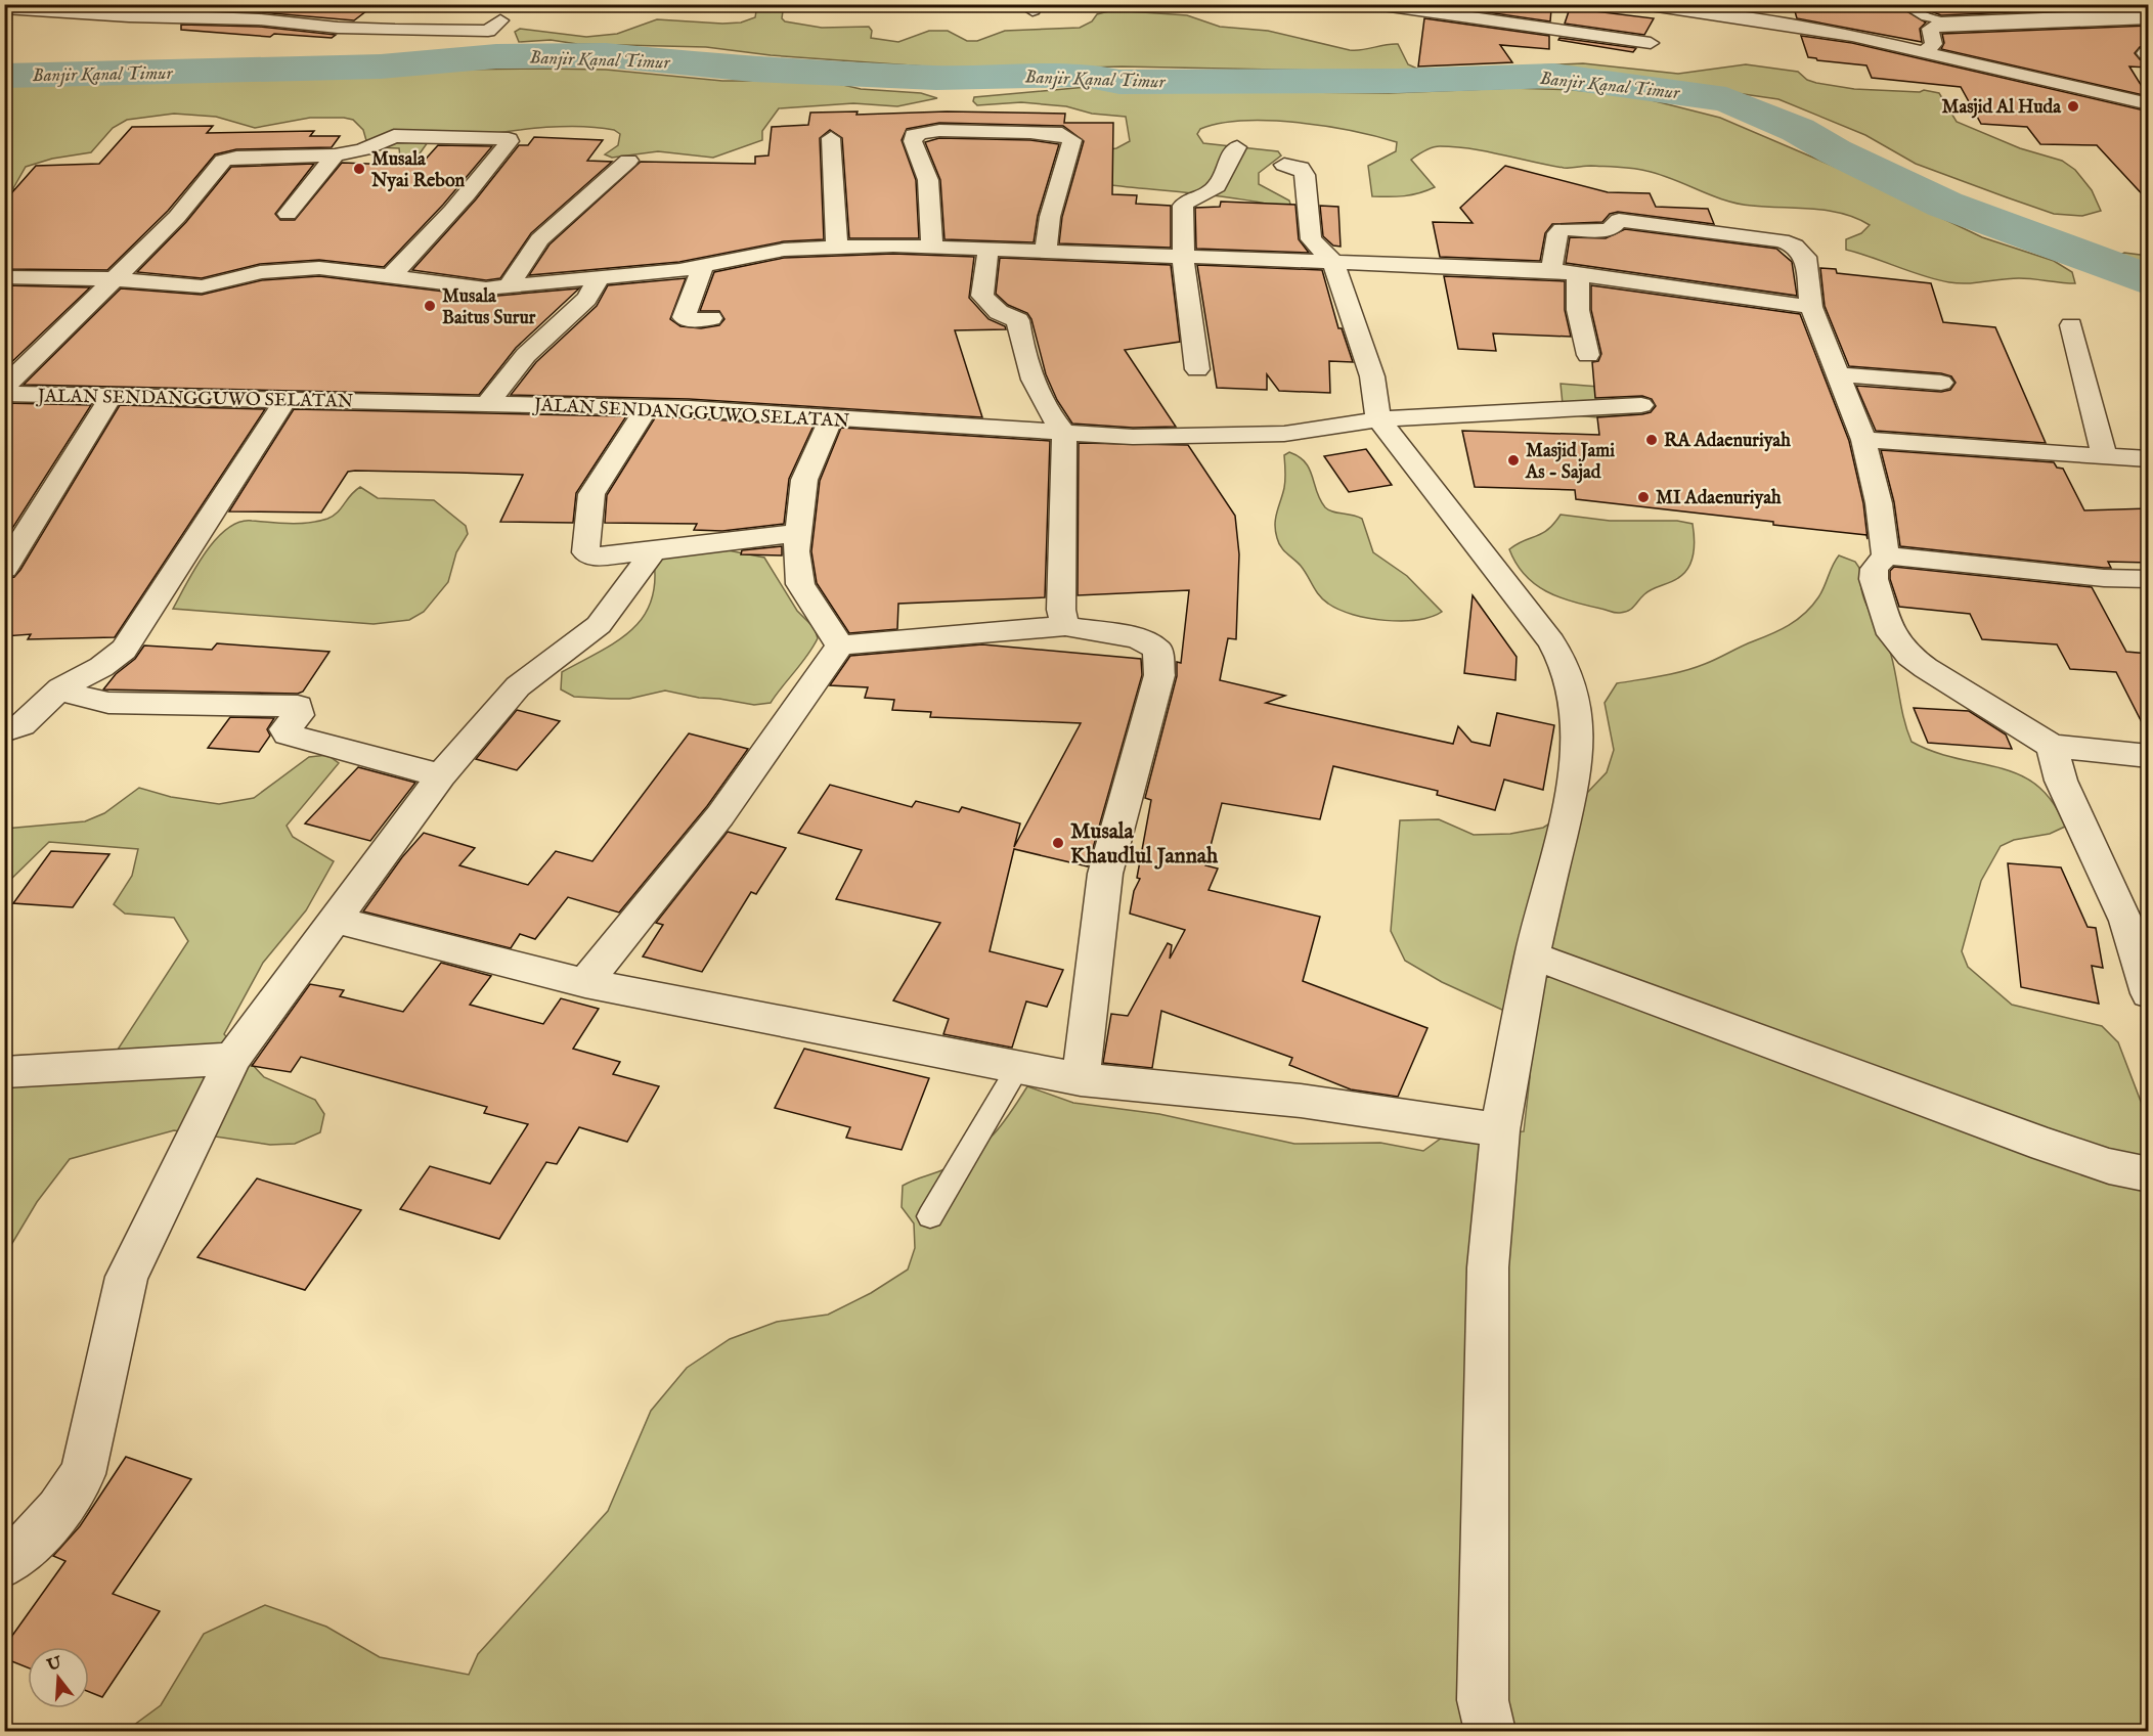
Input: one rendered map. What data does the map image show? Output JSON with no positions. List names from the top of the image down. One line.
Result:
{"streets":{"street":["JALAN SENDANGGUWO SELATAN"]},"water":["Banjir Kanal Timur"],"places":["Masjid Al Huda","Musala Nyai Rebon","Musala Baitus Surur","RA Adaenuriyah","Masjid Jami As - Sajad","MI Adaenuriyah","Musala Khaudlul Jannah"],"north":"top"}
